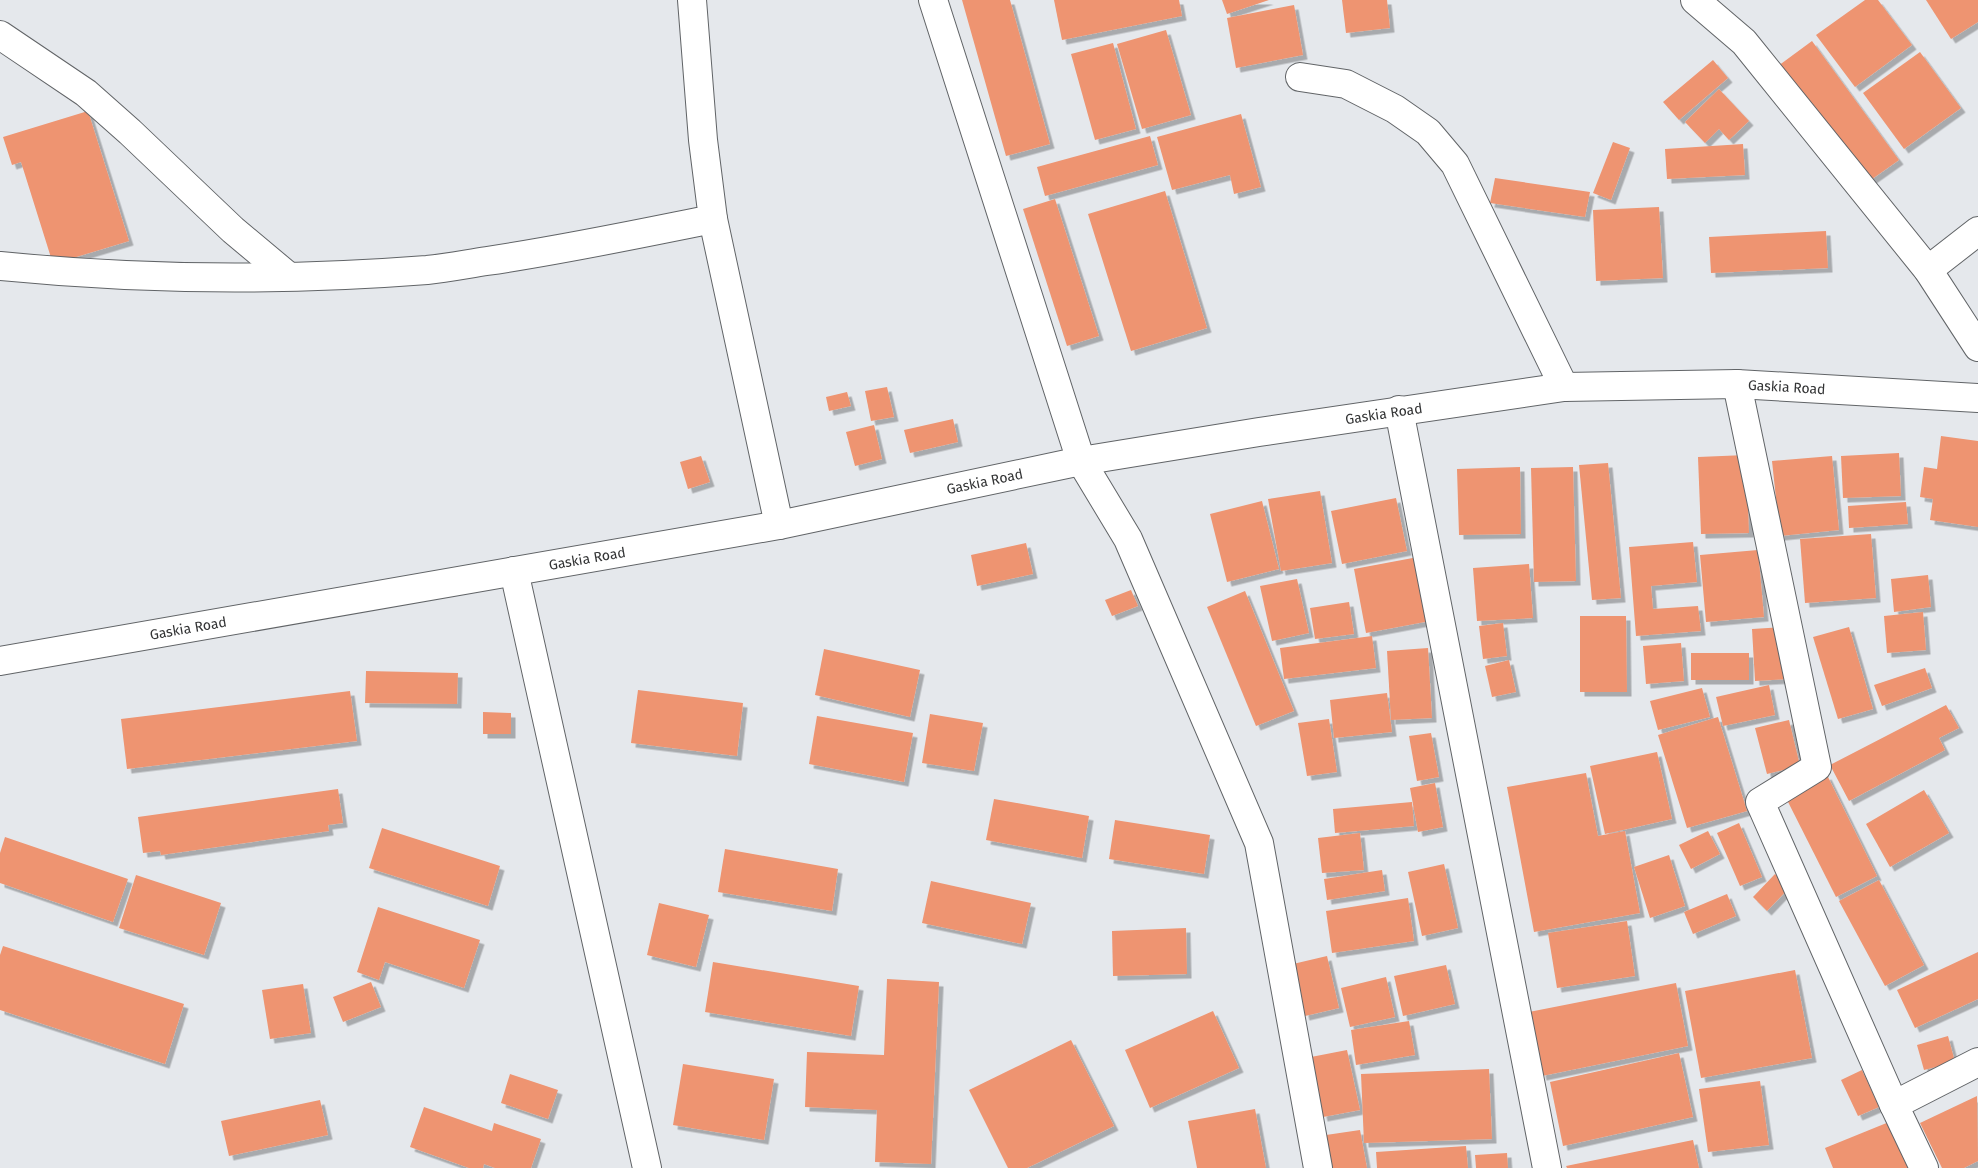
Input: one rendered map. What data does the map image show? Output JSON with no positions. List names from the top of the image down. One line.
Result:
{"streets":{"street":["Gaskia Road"]}}
